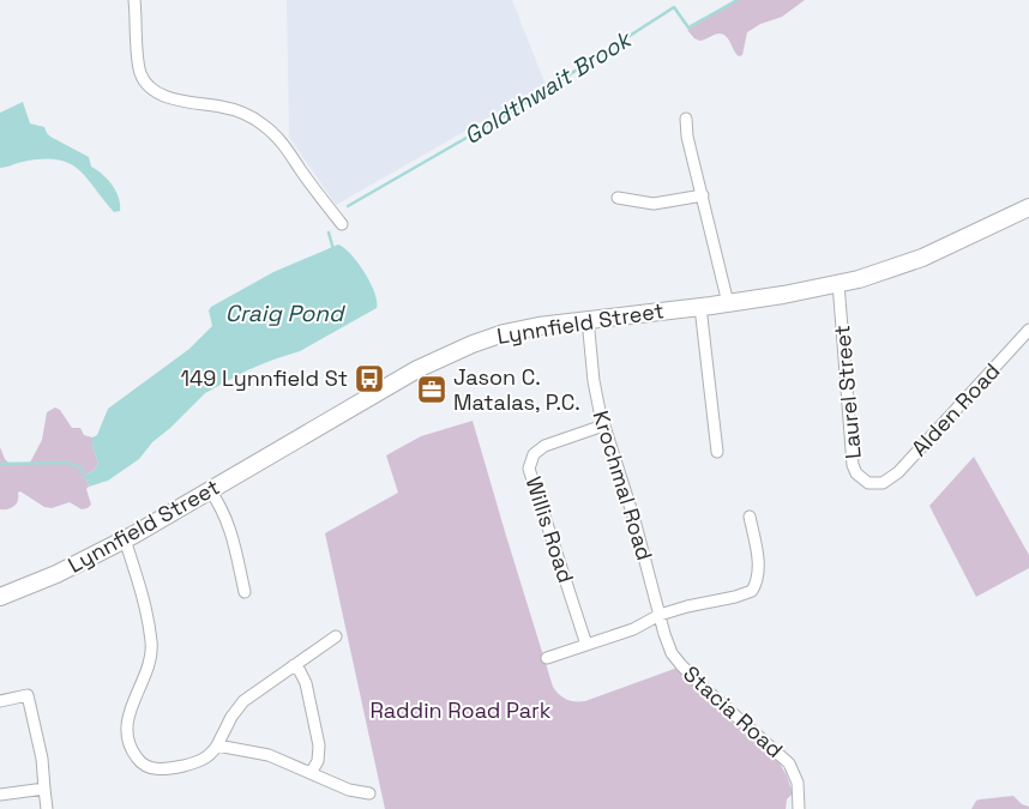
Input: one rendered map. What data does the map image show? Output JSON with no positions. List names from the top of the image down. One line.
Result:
{"streets":{"main road":["Lynnfield Street"],"street":["Laurel Street","Alden Road","Krochmal Road","Willis Road","Stacia Road"]},"crossings":[["Lynnfield Street","Laurel Street"],["Lynnfield Street","Krochmal Road"],["Laurel Street","Alden Road"],["Krochmal Road","Willis Road"],["Krochmal Road","Stacia Road"]],"water":["Goldthwait Brook","Craig Pond"],"parks":["Raddin Road Park"],"places":{"bus stop":["149 Lynnfield St"],"office":["Jason C. Matalas, P.C."]}}
